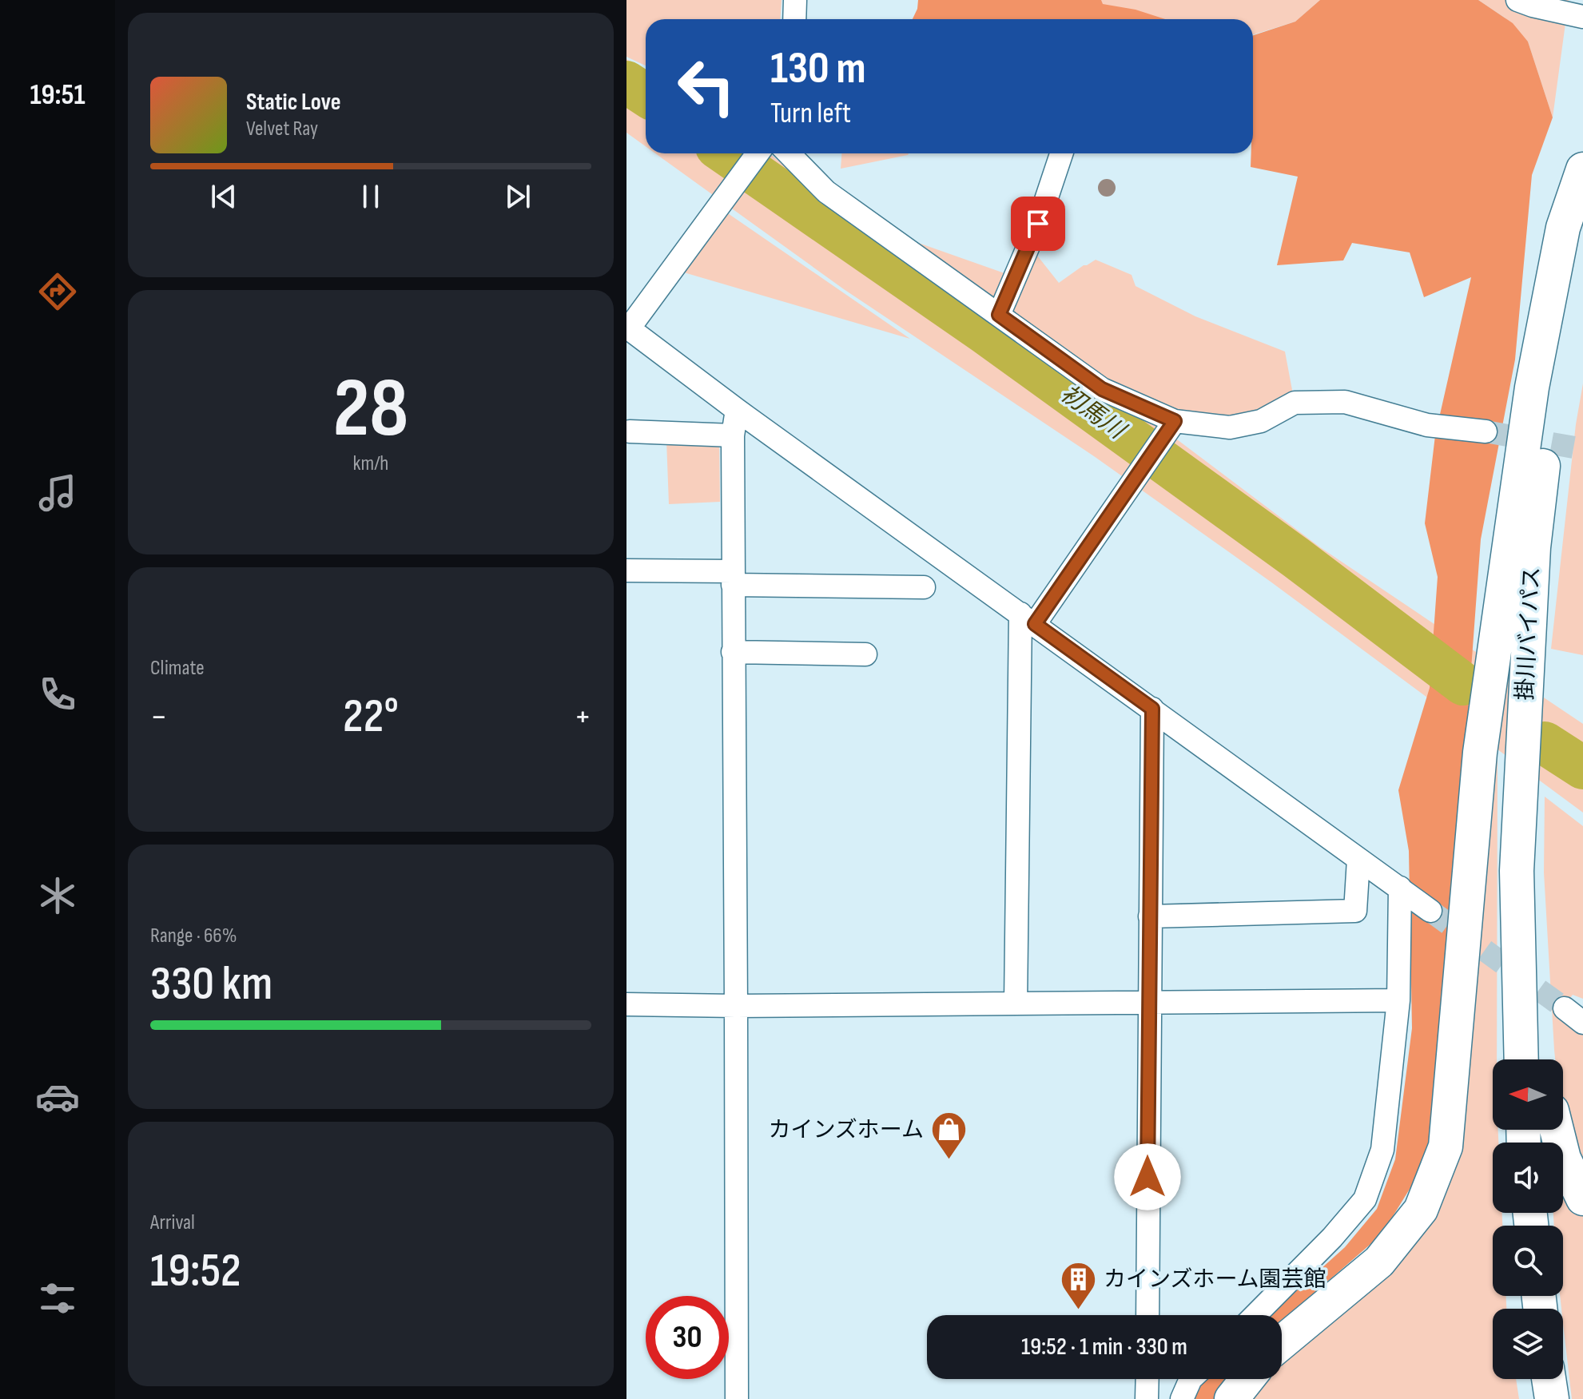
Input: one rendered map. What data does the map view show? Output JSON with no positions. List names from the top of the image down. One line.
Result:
{"streets":{"highway":["掛川バイパス"]},"water":["初馬川"],"places":{"shop":["カインズホーム"],"building":["カインズホーム園芸館"]},"north":"left","page":{"tabs":"19:51","turn":["130 m","Turn left"],"song":["Static Love","Velvet Ray"],"tile":[["28","km/h"],"Climate",["Range · 66%","330 km"],["Arrival","19:52"]],"heat":["−","22°","+"],"limit":"30","trip":"19:52 · 1 min · 330 m"}}
